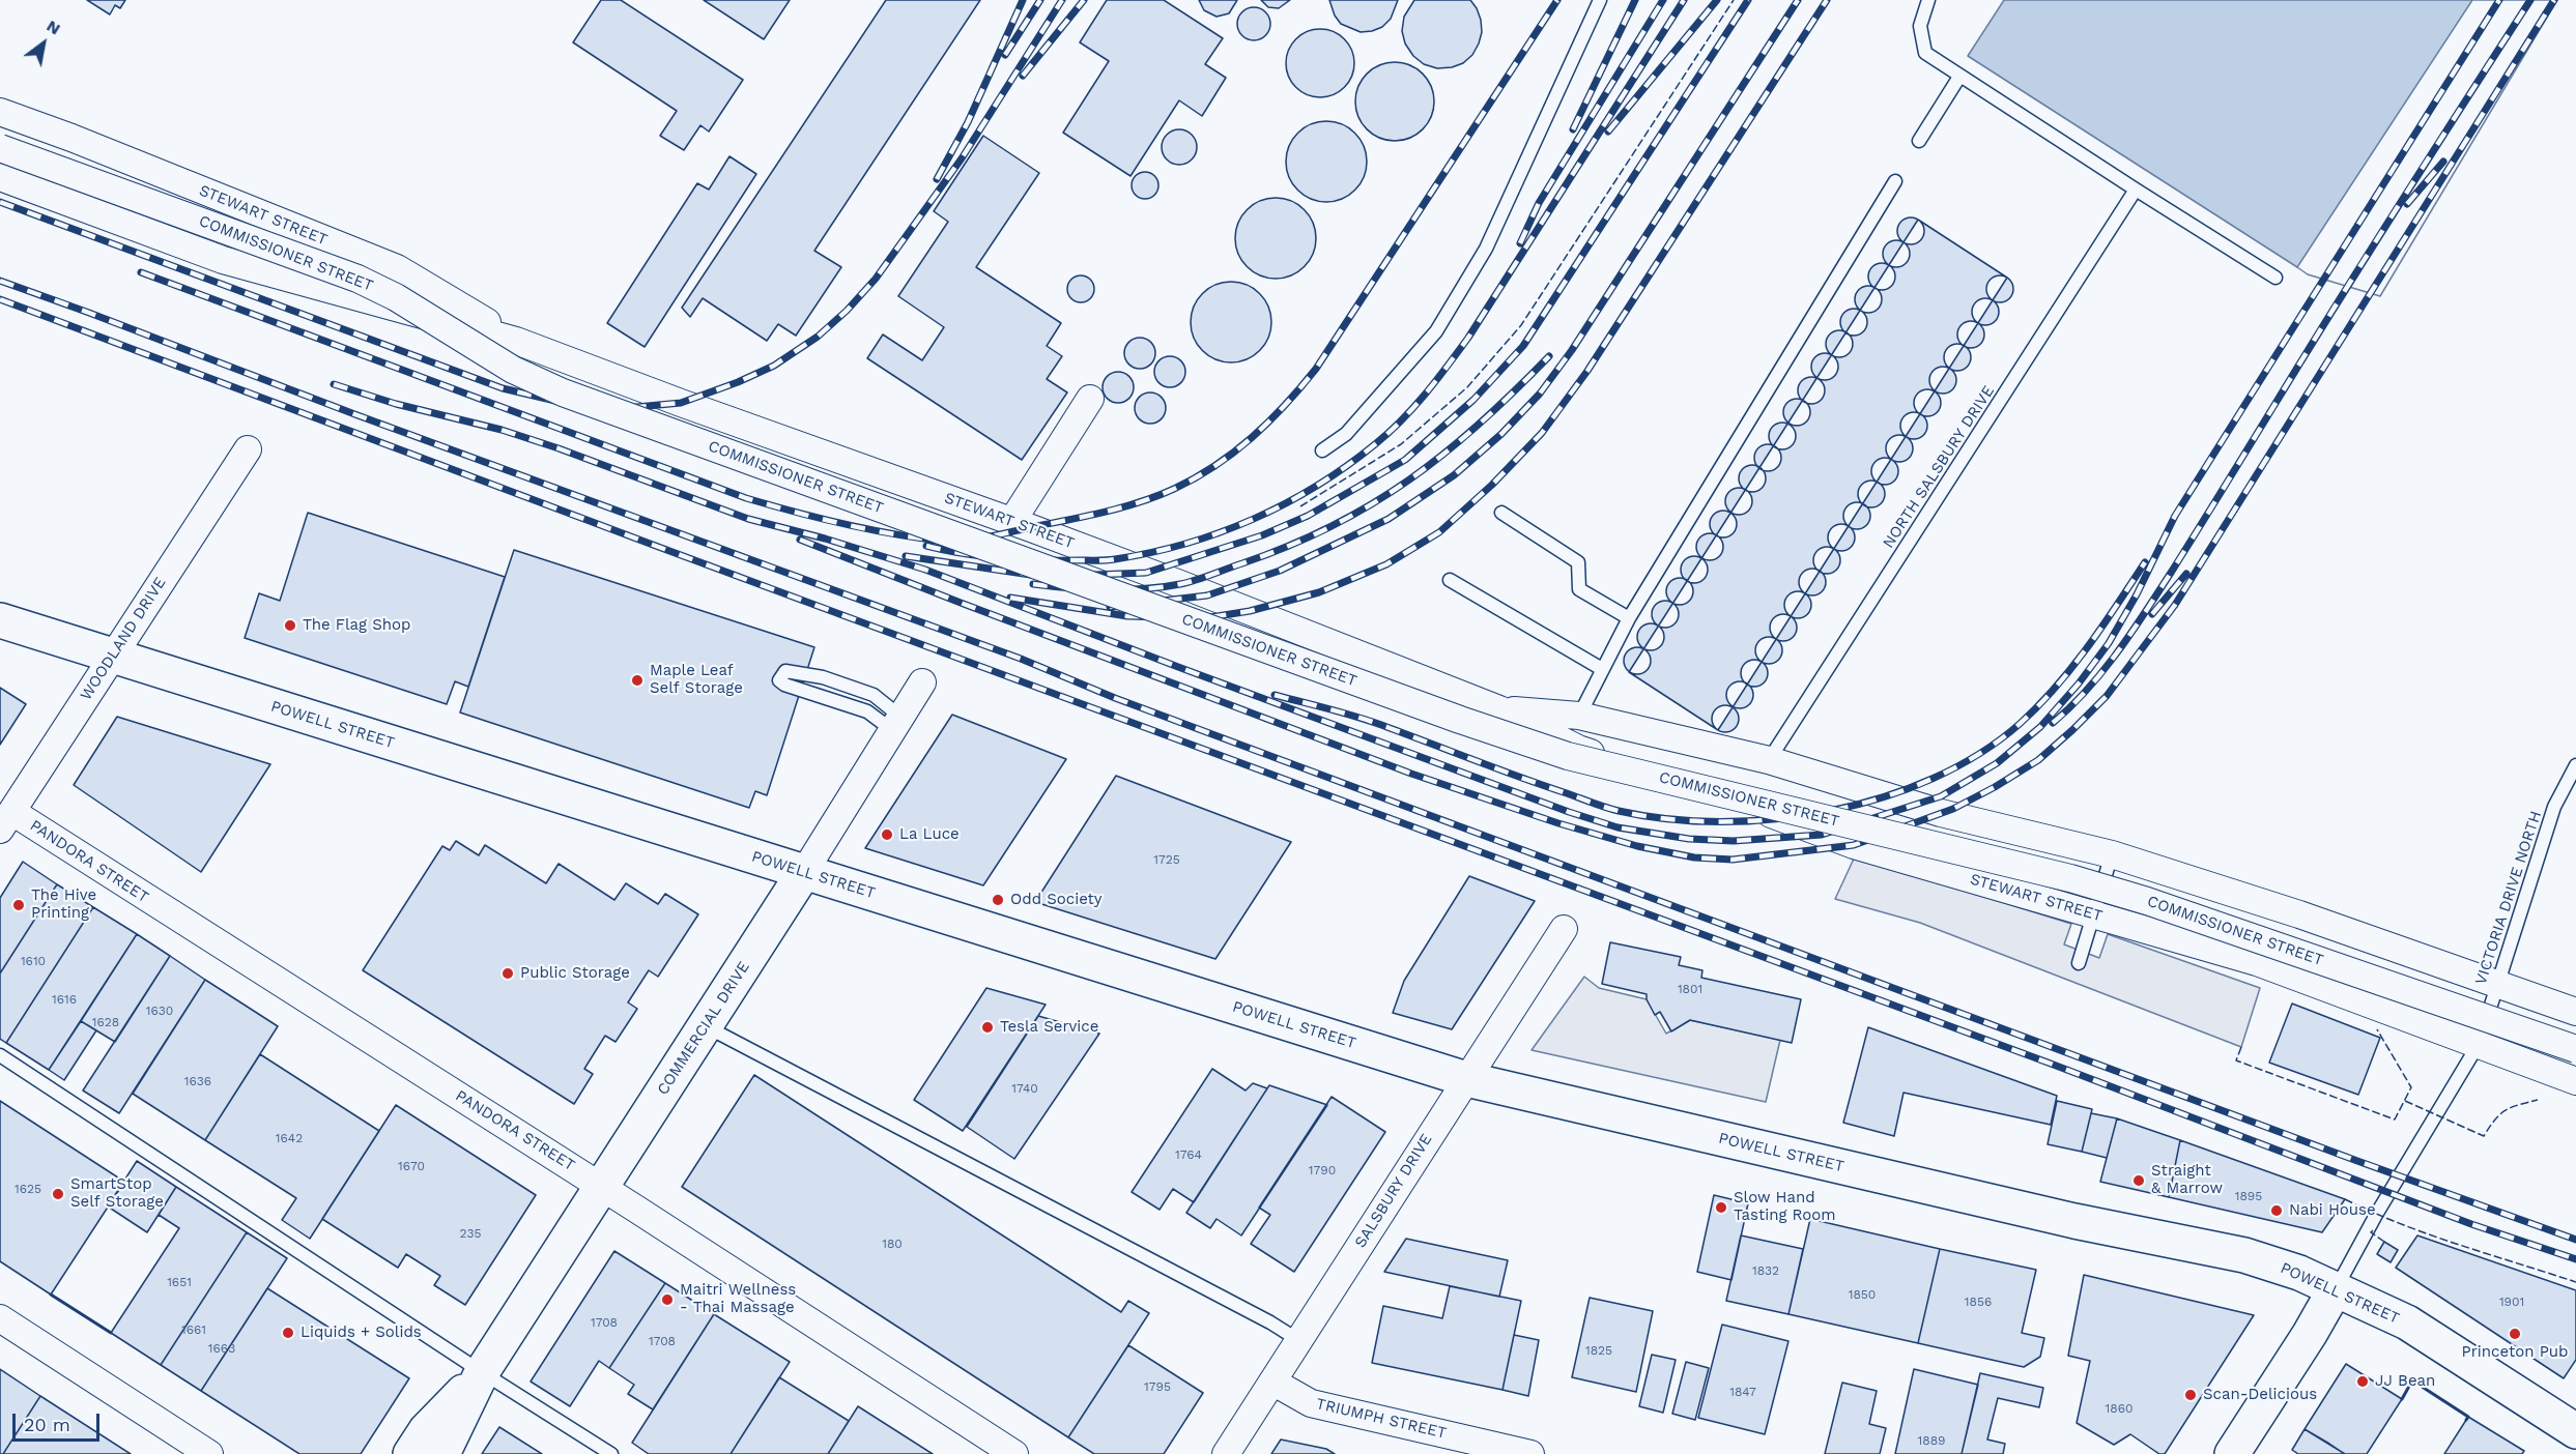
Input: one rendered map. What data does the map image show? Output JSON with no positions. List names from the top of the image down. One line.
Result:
{"streets":{"main road":["POWELL STREET","COMMERCIAL DRIVE"],"street":["STEWART STREET","COMMISSIONER STREET","WOODLAND DRIVE","PANDORA STREET","SALSBURY DRIVE","TRIUMPH STREET"],"lane":["NORTH SALSBURY DRIVE","VICTORIA DRIVE NORTH"]},"crossings":[["STEWART STREET","NORTH SALSBURY DRIVE"],["STEWART STREET","VICTORIA DRIVE NORTH"],["WOODLAND DRIVE","POWELL STREET"],["WOODLAND DRIVE","PANDORA STREET"],["POWELL STREET","VICTORIA DRIVE NORTH"],["POWELL STREET","COMMERCIAL DRIVE"],["POWELL STREET","SALSBURY DRIVE"],["PANDORA STREET","COMMERCIAL DRIVE"],["SALSBURY DRIVE","TRIUMPH STREET"]],"places":["The Flag Shop","Maple Leaf Self Storage","La Luce","Odd Society","The Hive Printing","Public Storage","Tesla Service","Straight & Marrow","SmartStop Self Storage","Slow Hand Tasting Room","Nabi House","Maitri Wellness - Thai Massage","Liquids + Solids","Princeton Pub","JJ Bean","Scan-Delicious"],"house_numbers":["1725","1610","1801","1616","1630","1628","1636","1740","1642","1764","1670","1790","1625","1895","235","180","1832","1651","1850","1856","1901","1708","1661","1708","1663","1825","1795","1847","1860","1889"],"scale_bar":"20 m","north":"top right"}
